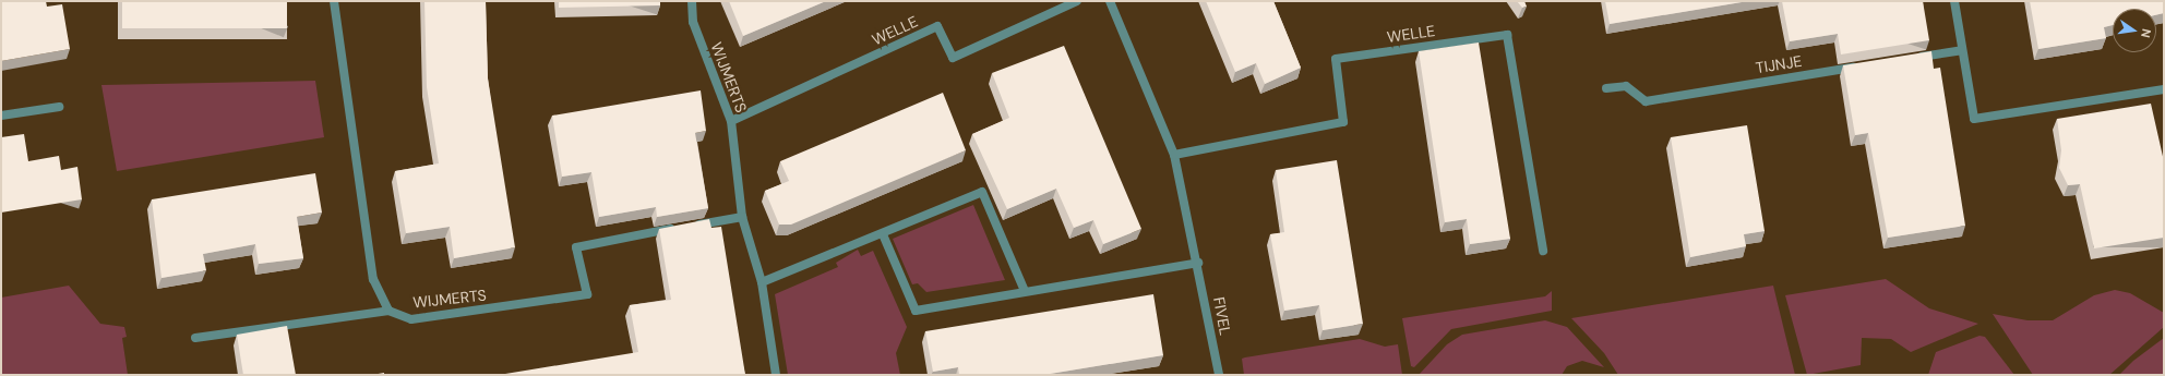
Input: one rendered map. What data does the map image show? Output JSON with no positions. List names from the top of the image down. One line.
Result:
{"streets":{"street":["WELLE","TIJNJE","WIJMERTS","FIVEL"]},"crossings":[["WELLE","WIJMERTS"]],"north":"right"}
